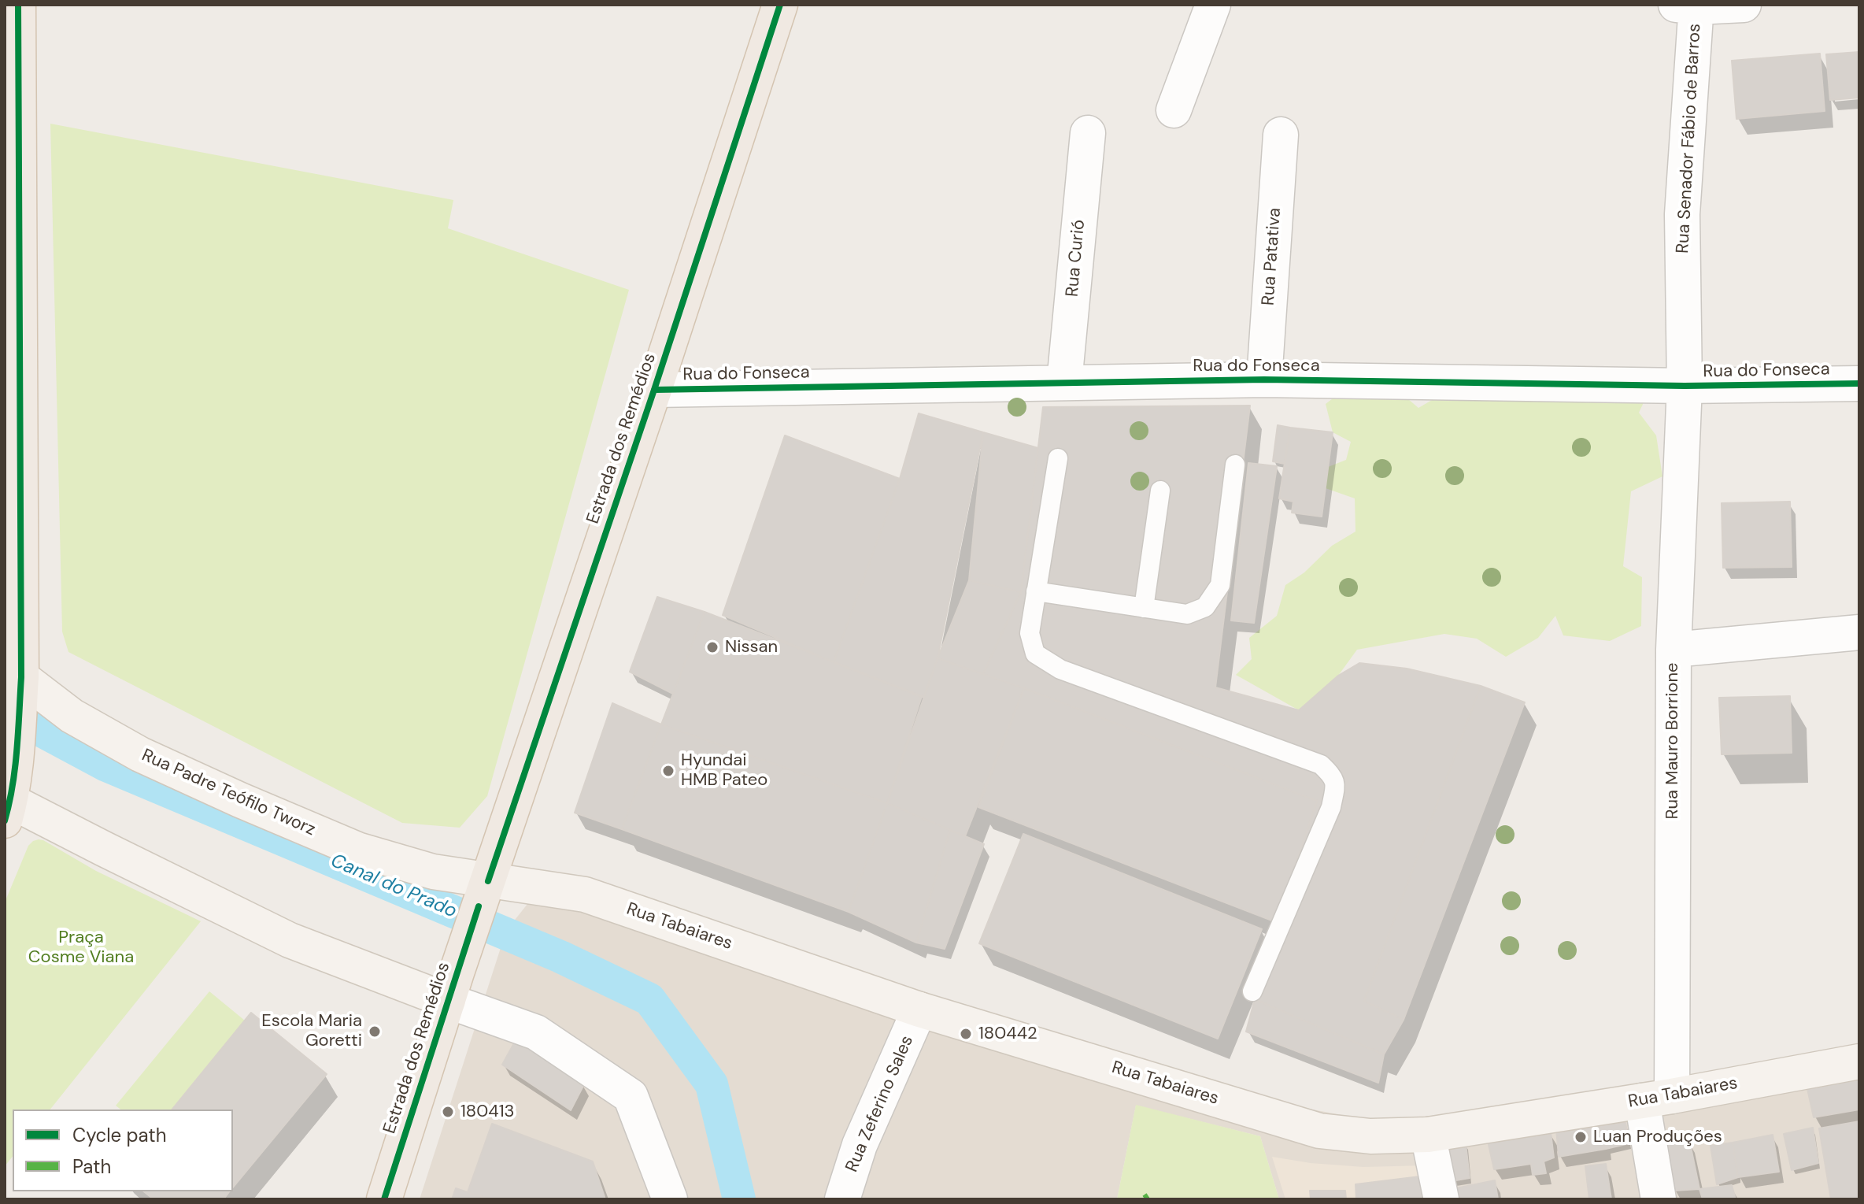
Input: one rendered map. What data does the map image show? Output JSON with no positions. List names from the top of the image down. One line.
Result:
{"streets":{"main road":["Estrada dos Remédios","Rua Padre Teófilo Tworz","Rua Tabaiares"],"street":["Rua Senador Fábio de Barros","Rua Patativa","Rua Curió","Rua do Fonseca","Rua Mauro Borrione","Rua Zeferino Sales"]},"crossings":[["Rua Senador Fábio de Barros","Rua do Fonseca"],["Rua Senador Fábio de Barros","Rua Mauro Borrione"],["Rua Patativa","Rua do Fonseca"],["Rua Curió","Rua do Fonseca"],["Rua do Fonseca","Estrada dos Remédios"],["Rua do Fonseca","Rua Mauro Borrione"],["Estrada dos Remédios","Rua Padre Teófilo Tworz"],["Estrada dos Remédios","Rua Tabaiares"],["Rua Mauro Borrione","Rua Tabaiares"],["Rua Padre Teófilo Tworz","Rua Tabaiares"],["Rua Tabaiares","Rua Zeferino Sales"]],"water":["Canal do Prado"],"parks":["Praça Cosme Viana"],"places":["Nissan","Hyundai HMB Pateo","Escola Maria Goretti","180442","180413","Luan Produções"],"legend":["Cycle path","Path"]}
